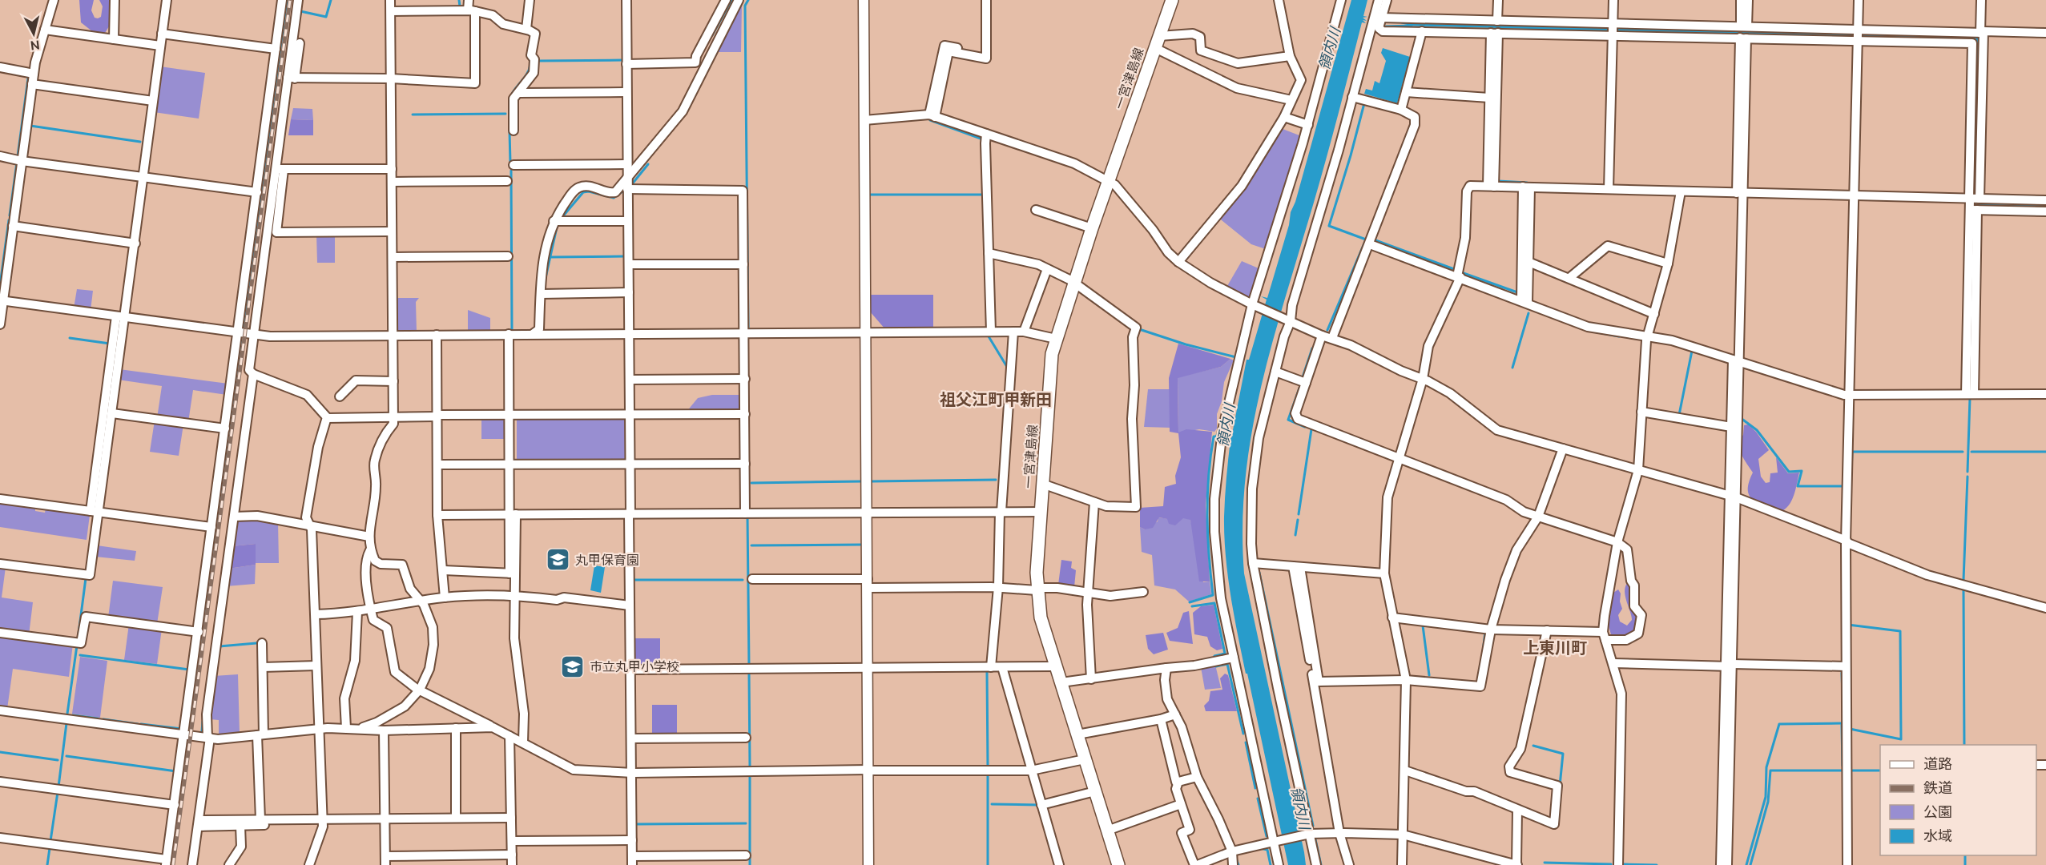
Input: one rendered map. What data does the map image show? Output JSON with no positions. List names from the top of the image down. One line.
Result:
{"streets":{"main road":["一宮津島線"]},"districts":["祖父江町甲新田","上東川町"],"water":["領内川"],"places":{"school or university":["丸甲保育園","市立丸甲小学校"]},"legend":["道路","鉄道","公園","水域"],"north":"bottom"}
